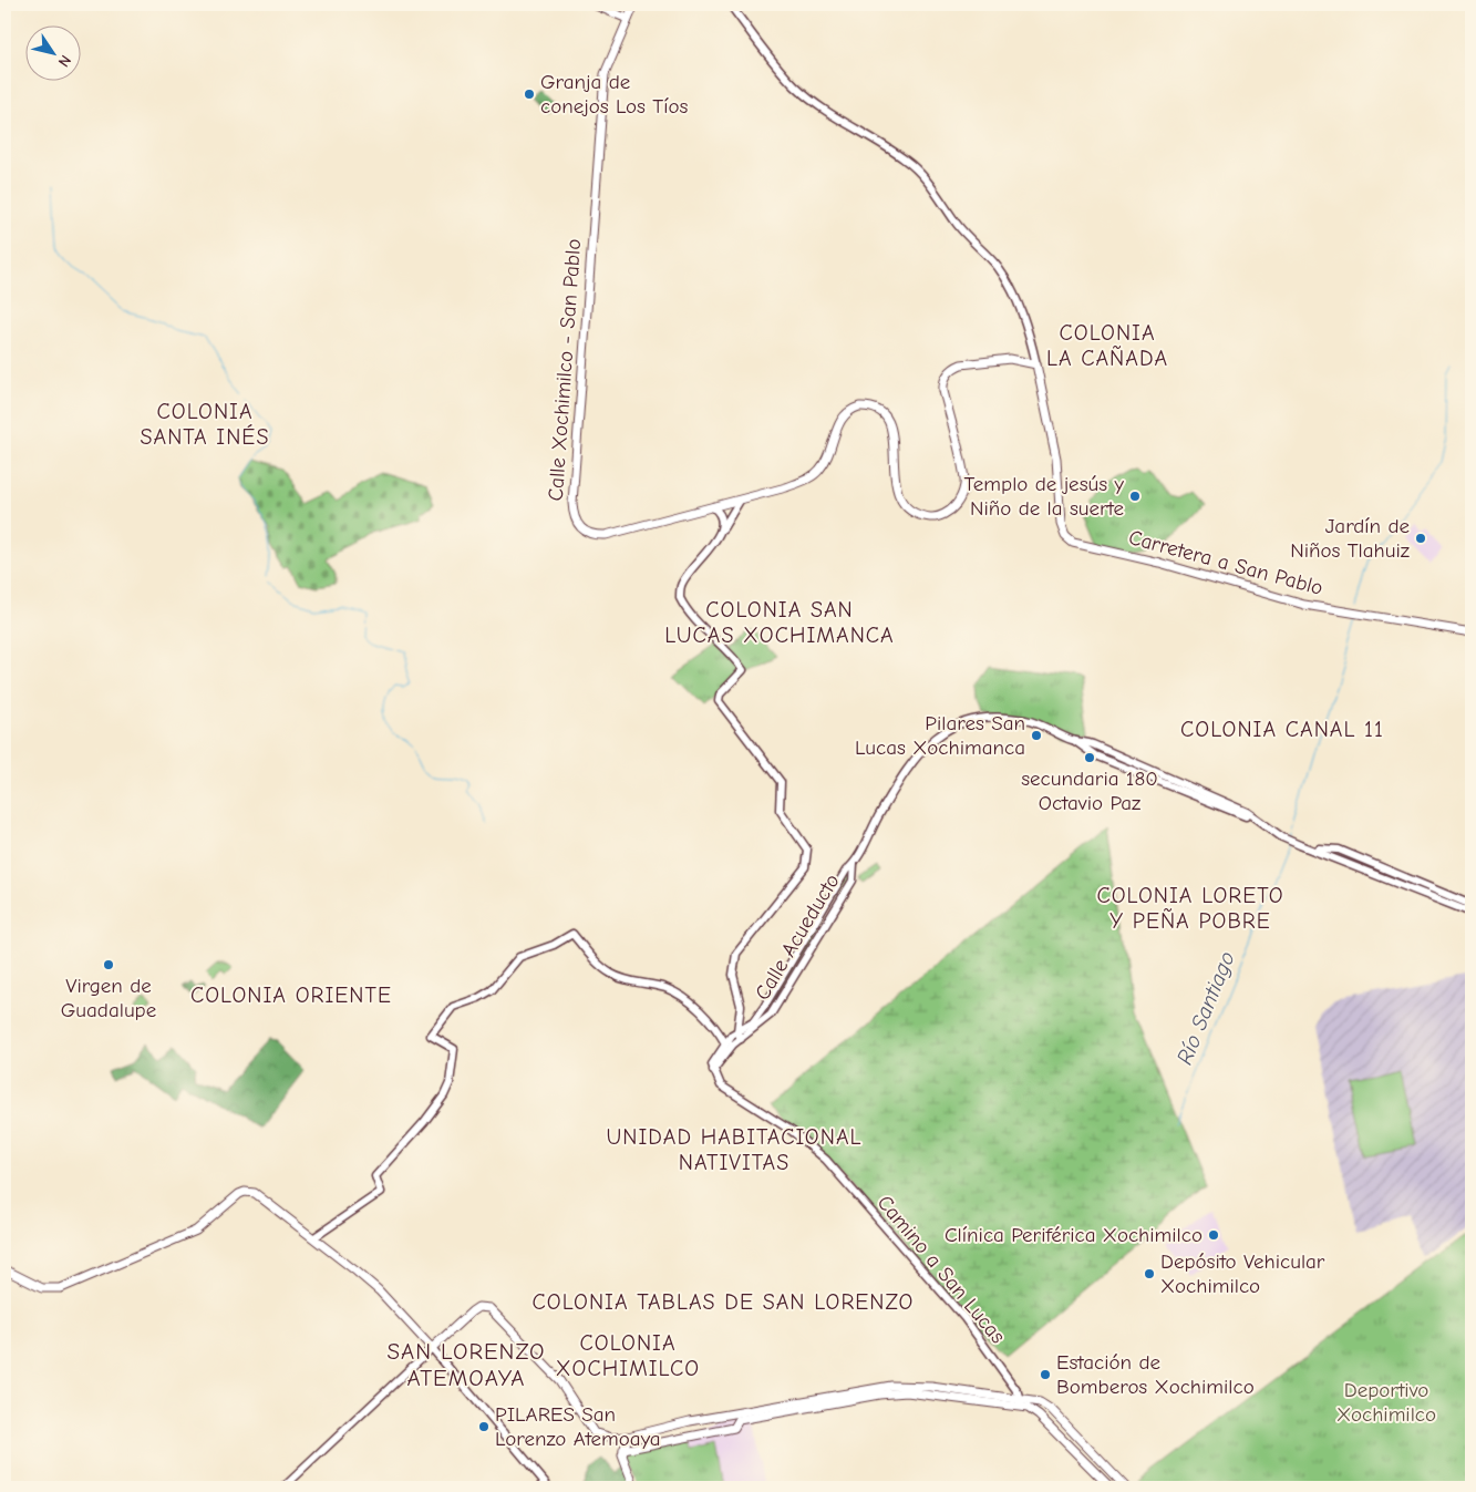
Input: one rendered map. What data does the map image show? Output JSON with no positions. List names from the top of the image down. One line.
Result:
{"streets":{"main road":["Calle Xochimilco - San Pablo","Carretera a San Pablo"],"street":["Calle Acueducto","Camino a San Lucas"]},"crossings":[["Calle Acueducto","Camino a San Lucas"]],"districts":["COLONIA LA CAÑADA","COLONIA SANTA INÉS","COLONIA SAN LUCAS XOCHIMANCA","COLONIA CANAL 11","COLONIA LORETO Y PEÑA POBRE","COLONIA ORIENTE","UNIDAD HABITACIONAL NATIVITAS","COLONIA TABLAS DE SAN LORENZO","COLONIA XOCHIMILCO","SAN LORENZO ATEMOAYA"],"water":["Río Santiago"],"parks":["Deportivo Xochimilco"],"places":["Granja de conejos Los Tíos","Templo de jesús y Niño de la suerte","Jardín de Niños Tlahuiz","Pilares San Lucas Xochimanca","secundaria 180 Octavio Paz","Virgen de Guadalupe","Clínica Periférica Xochimilco","Depósito Vehicular Xochimilco","Estación de Bomberos Xochimilco","PILARES San Lorenzo Atemoaya"],"north":"bottom right"}
